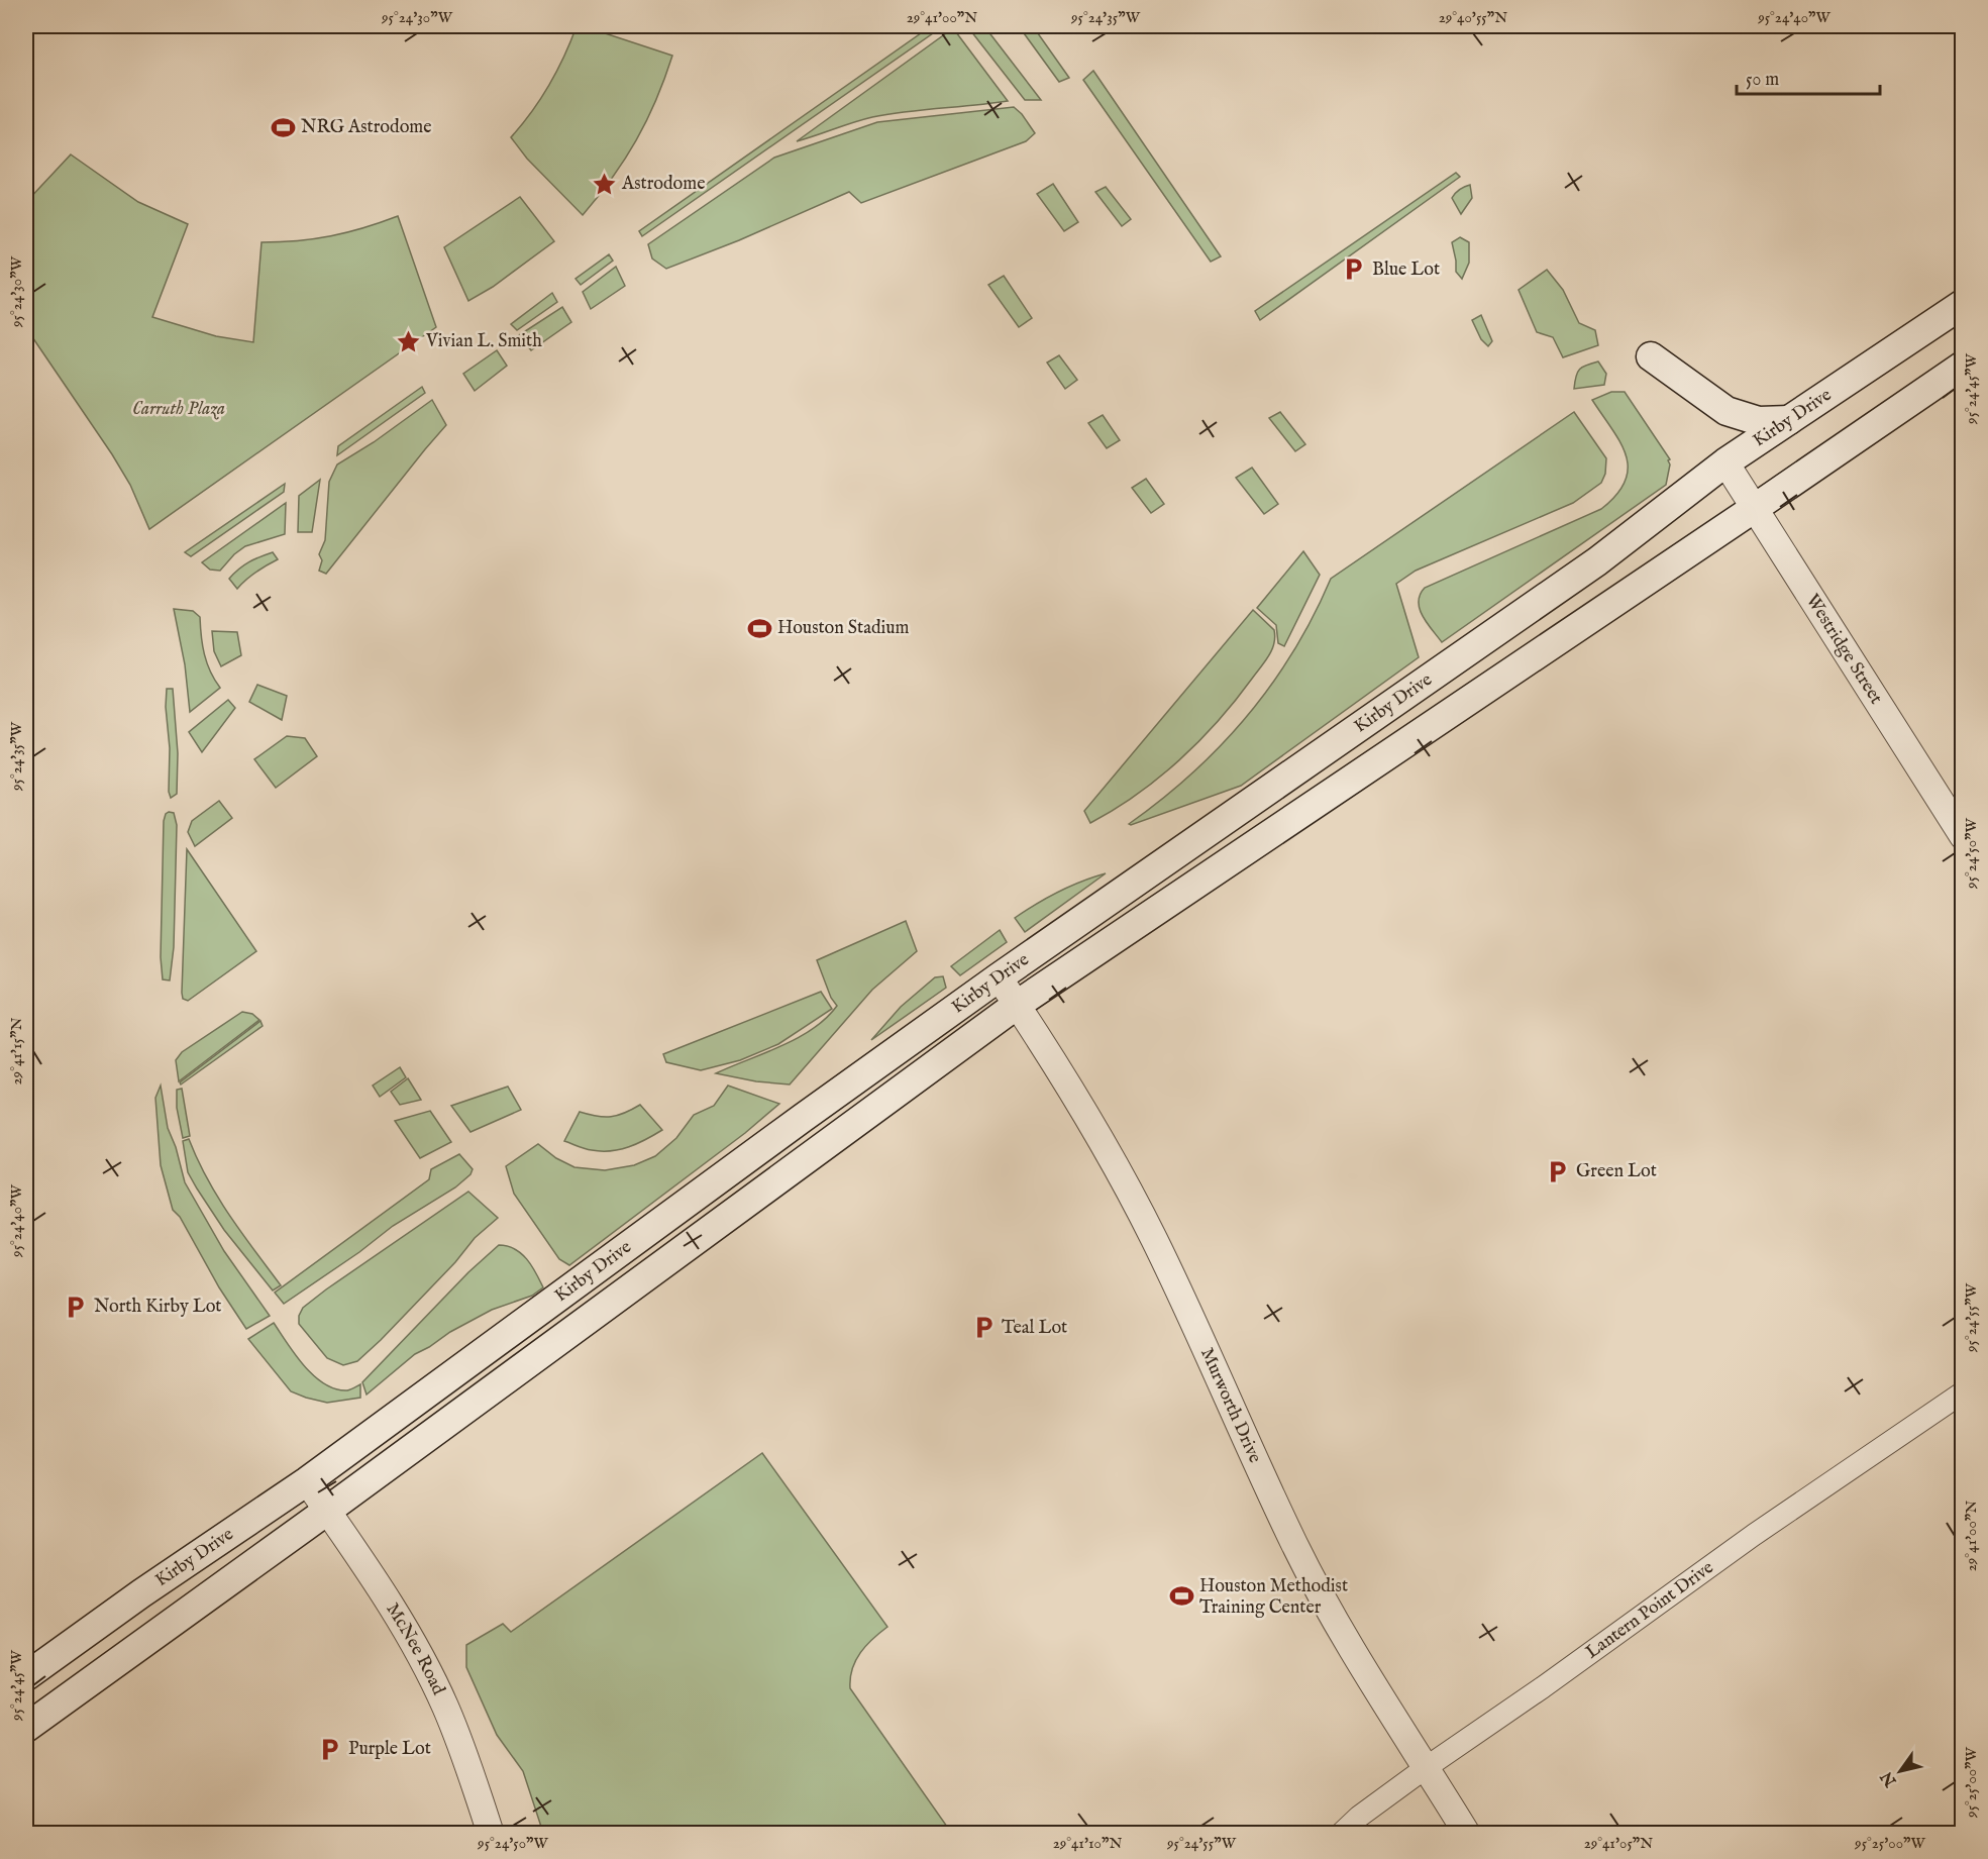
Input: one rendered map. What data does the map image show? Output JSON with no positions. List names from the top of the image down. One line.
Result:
{"streets":{"main road":["Kirby Drive"],"street":["Westridge Street","Murworth Drive","Lantern Point Drive","McNee Road"]},"crossings":[["Kirby Drive","Westridge Street"],["Kirby Drive","Murworth Drive"],["Kirby Drive","McNee Road"],["Murworth Drive","Lantern Point Drive"]],"parks":["Carruth Plaza"],"places":{"sports":["NRG Astrodome","Houston Stadium","Houston Methodist Training Center"],"place":["Astrodome","Vivian L. Smith"],"parking":["Blue Lot","Green Lot","North Kirby Lot","Teal Lot","Purple Lot"]},"scale_bar":"50 m","north":"bottom left","coordinates":["95°24'30\"W","29°41'00\"N","95°24'35\"W","29°40'55\"N","95°24'40\"W","95°24'45\"W","95°24'50\"W","29°41'15\"N","95°24'55\"W","95°25'00\"W","29°41'10\"N","29°41'05\"N"]}
